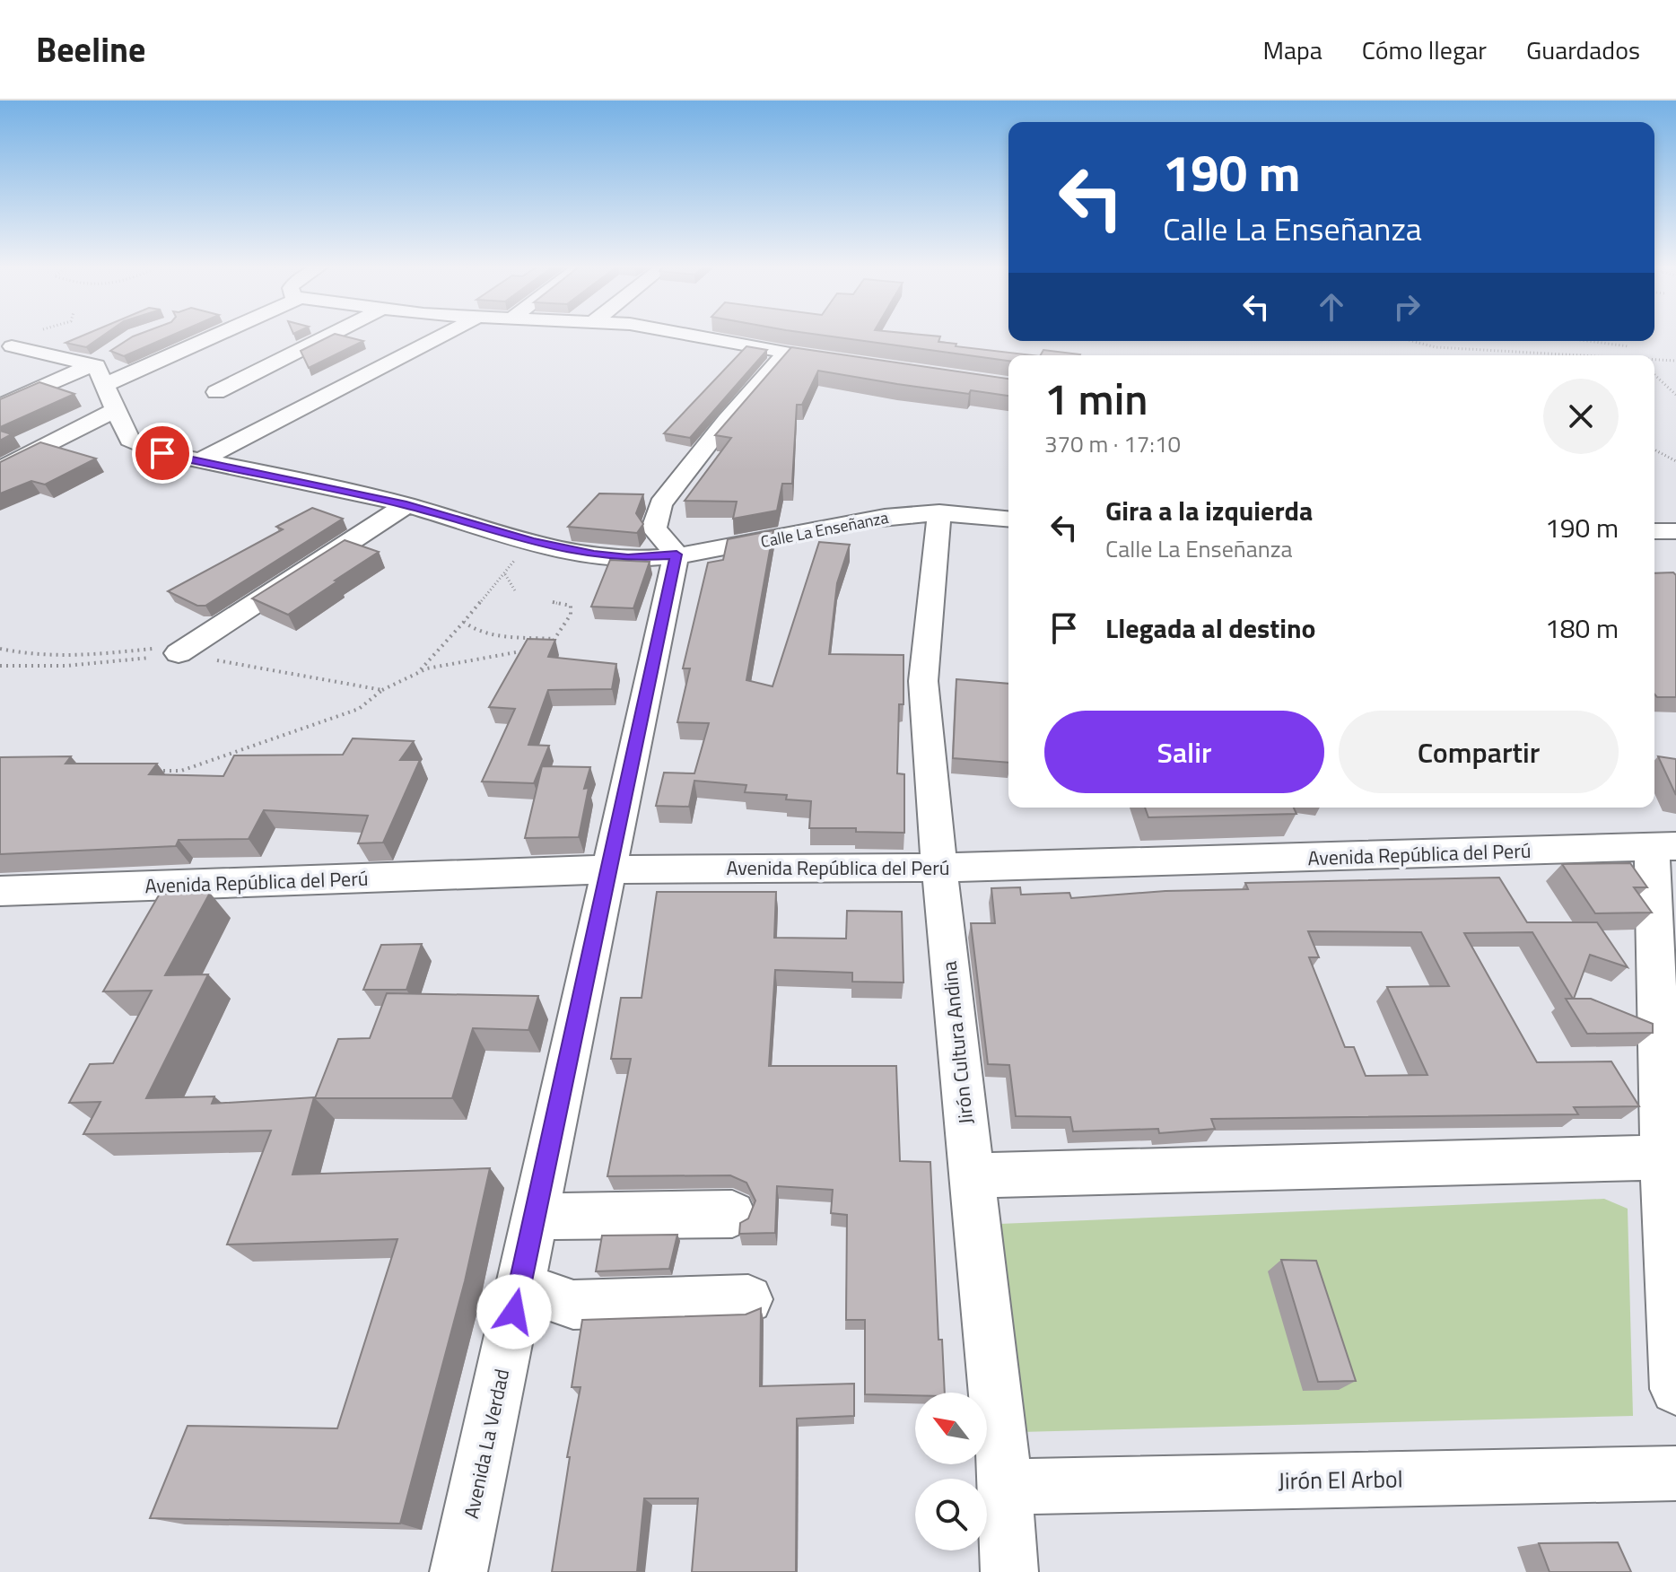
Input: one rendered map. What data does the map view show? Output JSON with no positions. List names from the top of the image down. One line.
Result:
{"streets":{"street":["Calle La Enseñanza","Avenida República del Perú","Jirón Cultura Andina","Avenida La Verdad","Jirón El Arbol"]},"crossings":[["Calle La Enseñanza","Jirón Cultura Andina"],["Calle La Enseñanza","Avenida La Verdad"],["Avenida República del Perú","Jirón Cultura Andina"],["Avenida República del Perú","Avenida La Verdad"],["Jirón Cultura Andina","Jirón El Arbol"]],"north":"top left","page":{"header":"Beeline","nav":["Mapa","Cómo llegar","Guardados"],"turn":["190 m","Calle La Enseñanza"],"heading":["1 min","370 m · 17:10"],"list":[{"name":"Gira a la izquierda","note":"Calle La Enseñanza","value":"190 m"},{"name":"Llegada al destino","value":"180 m"}],"buttons":["Salir","Compartir"]}}
